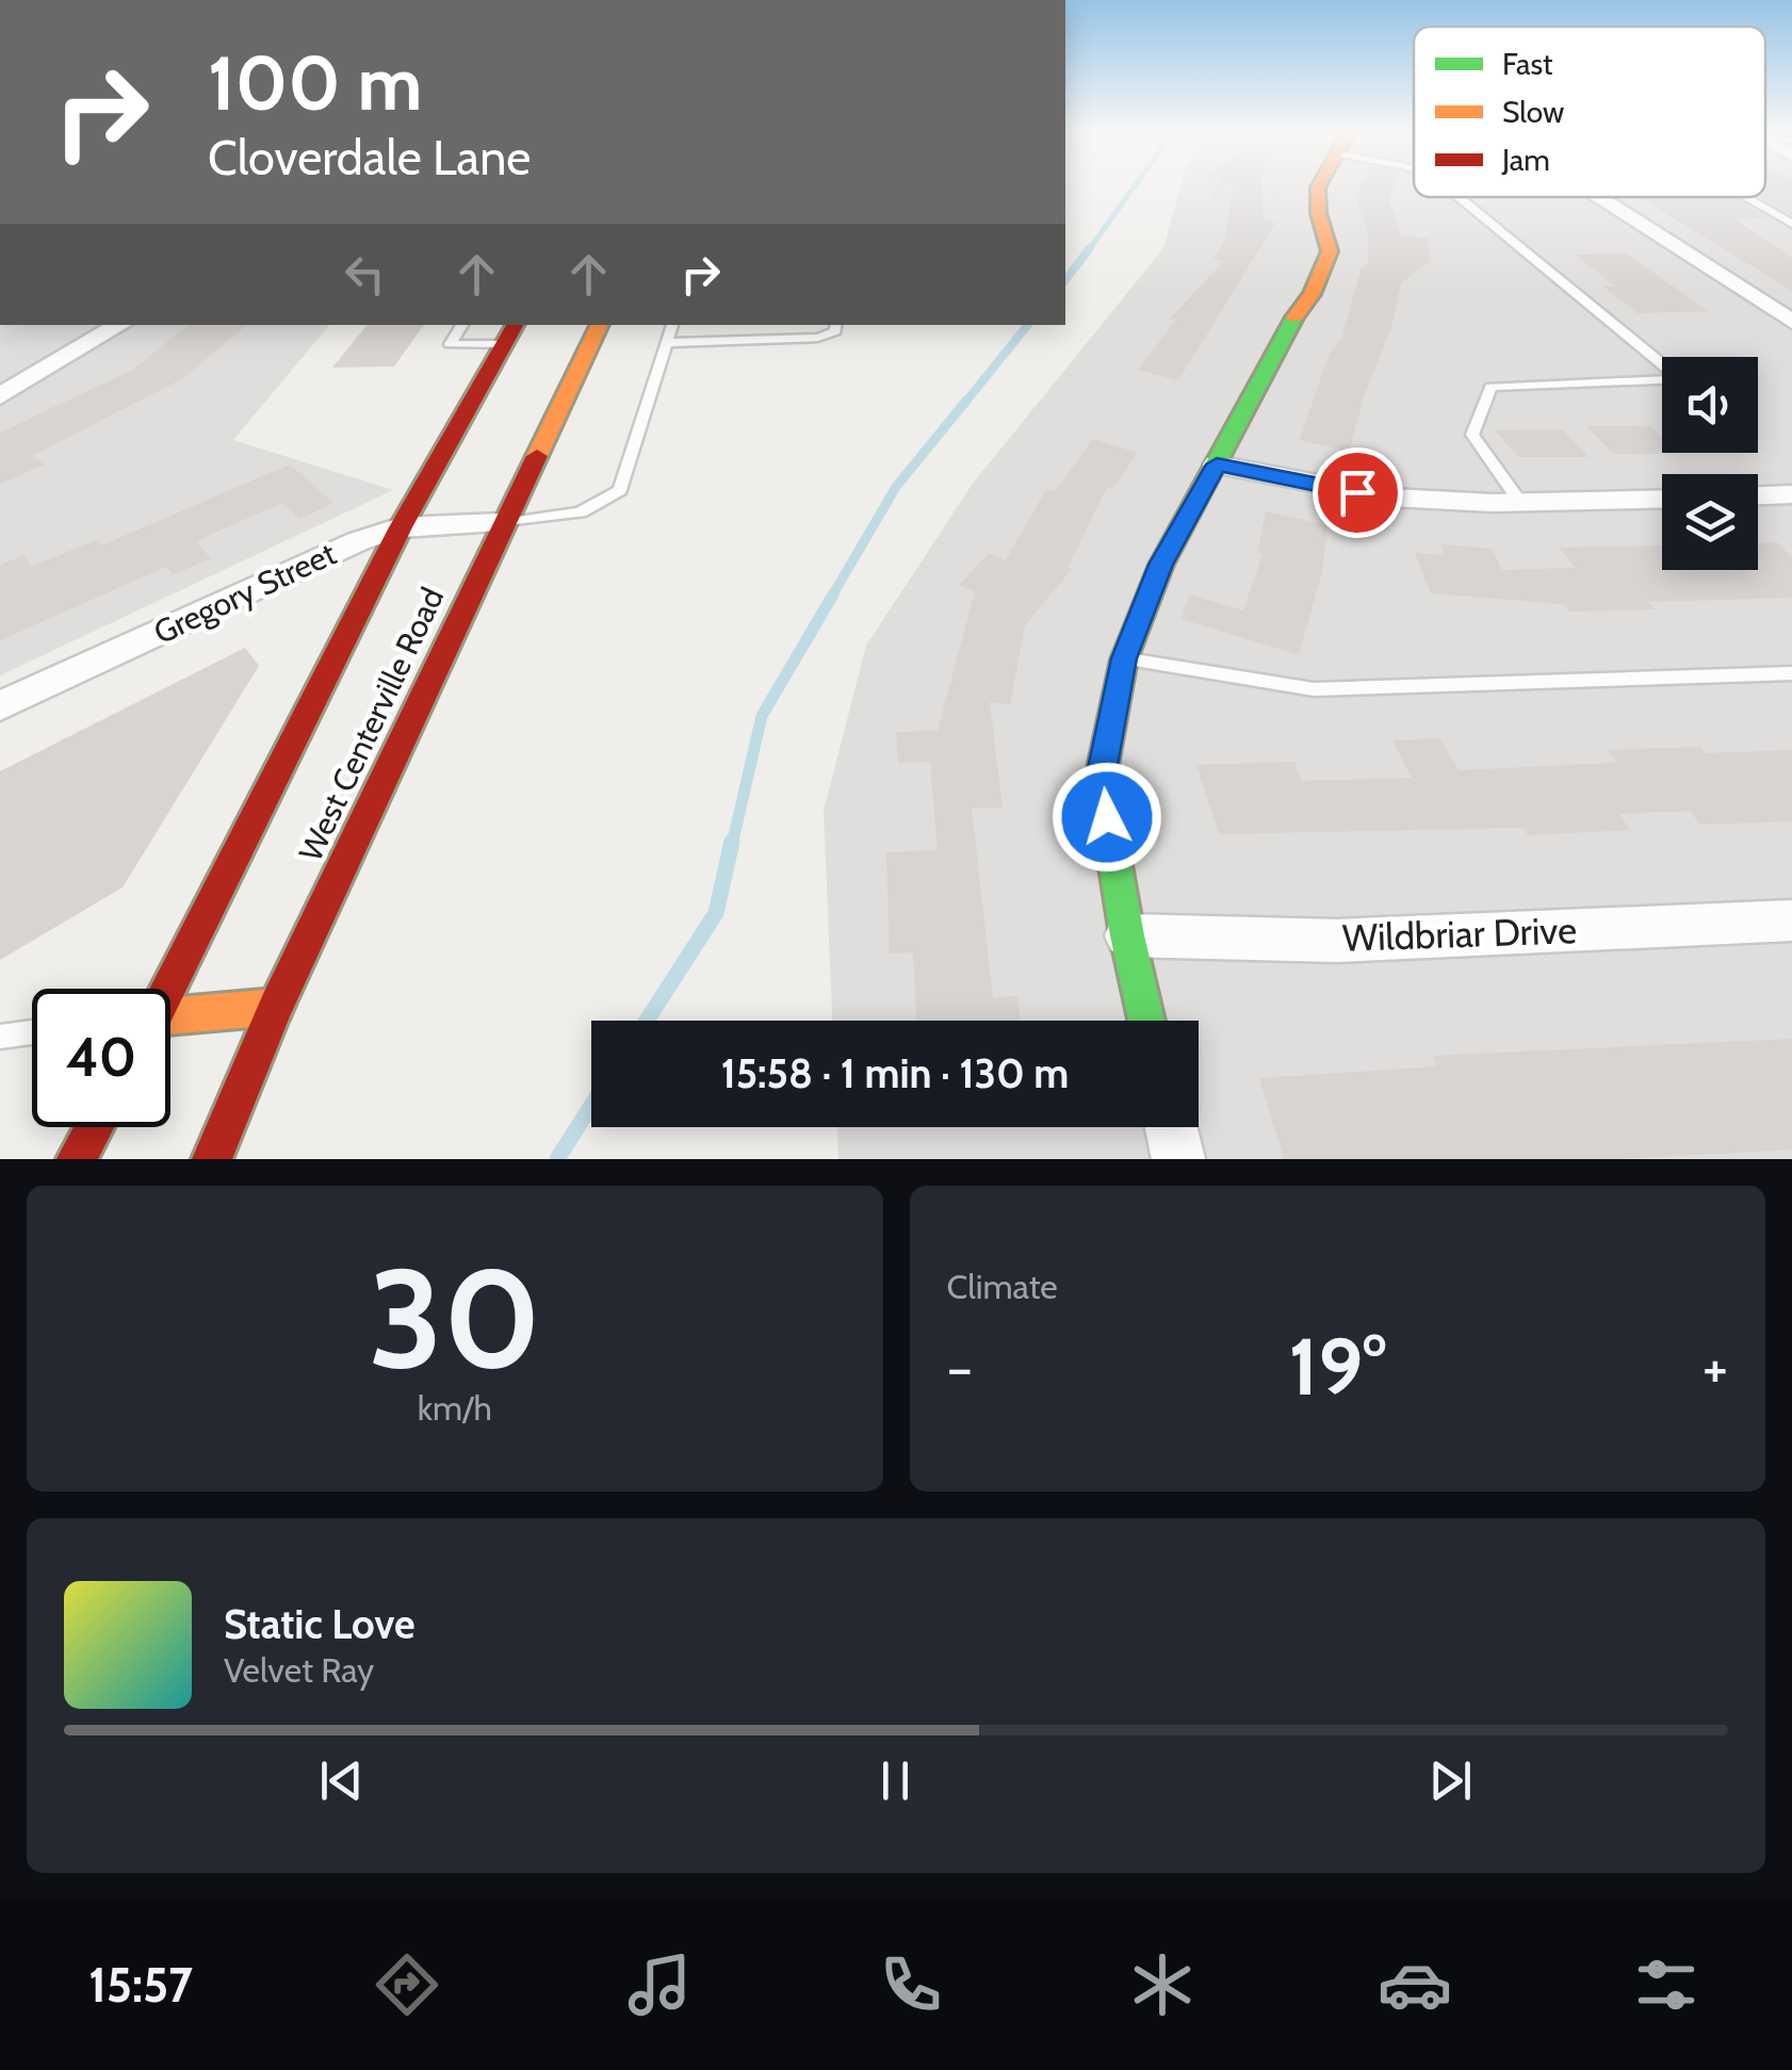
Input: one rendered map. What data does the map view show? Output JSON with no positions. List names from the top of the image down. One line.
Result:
{"streets":{"main road":["West Centerville Road"],"street":["Gregory Street","Wildbriar Drive"]},"crossings":[["Gregory Street","West Centerville Road"]],"legend":["Fast","Slow","Jam"],"page":{"turn":["100 m","Cloverdale Lane"],"limit":"40","trip":"15:58 · 1 min · 130 m","tile":[["30","km/h"],"Climate"],"heat":["−","19°","+"],"song":["Static Love","Velvet Ray"],"tabs":"15:57"}}
